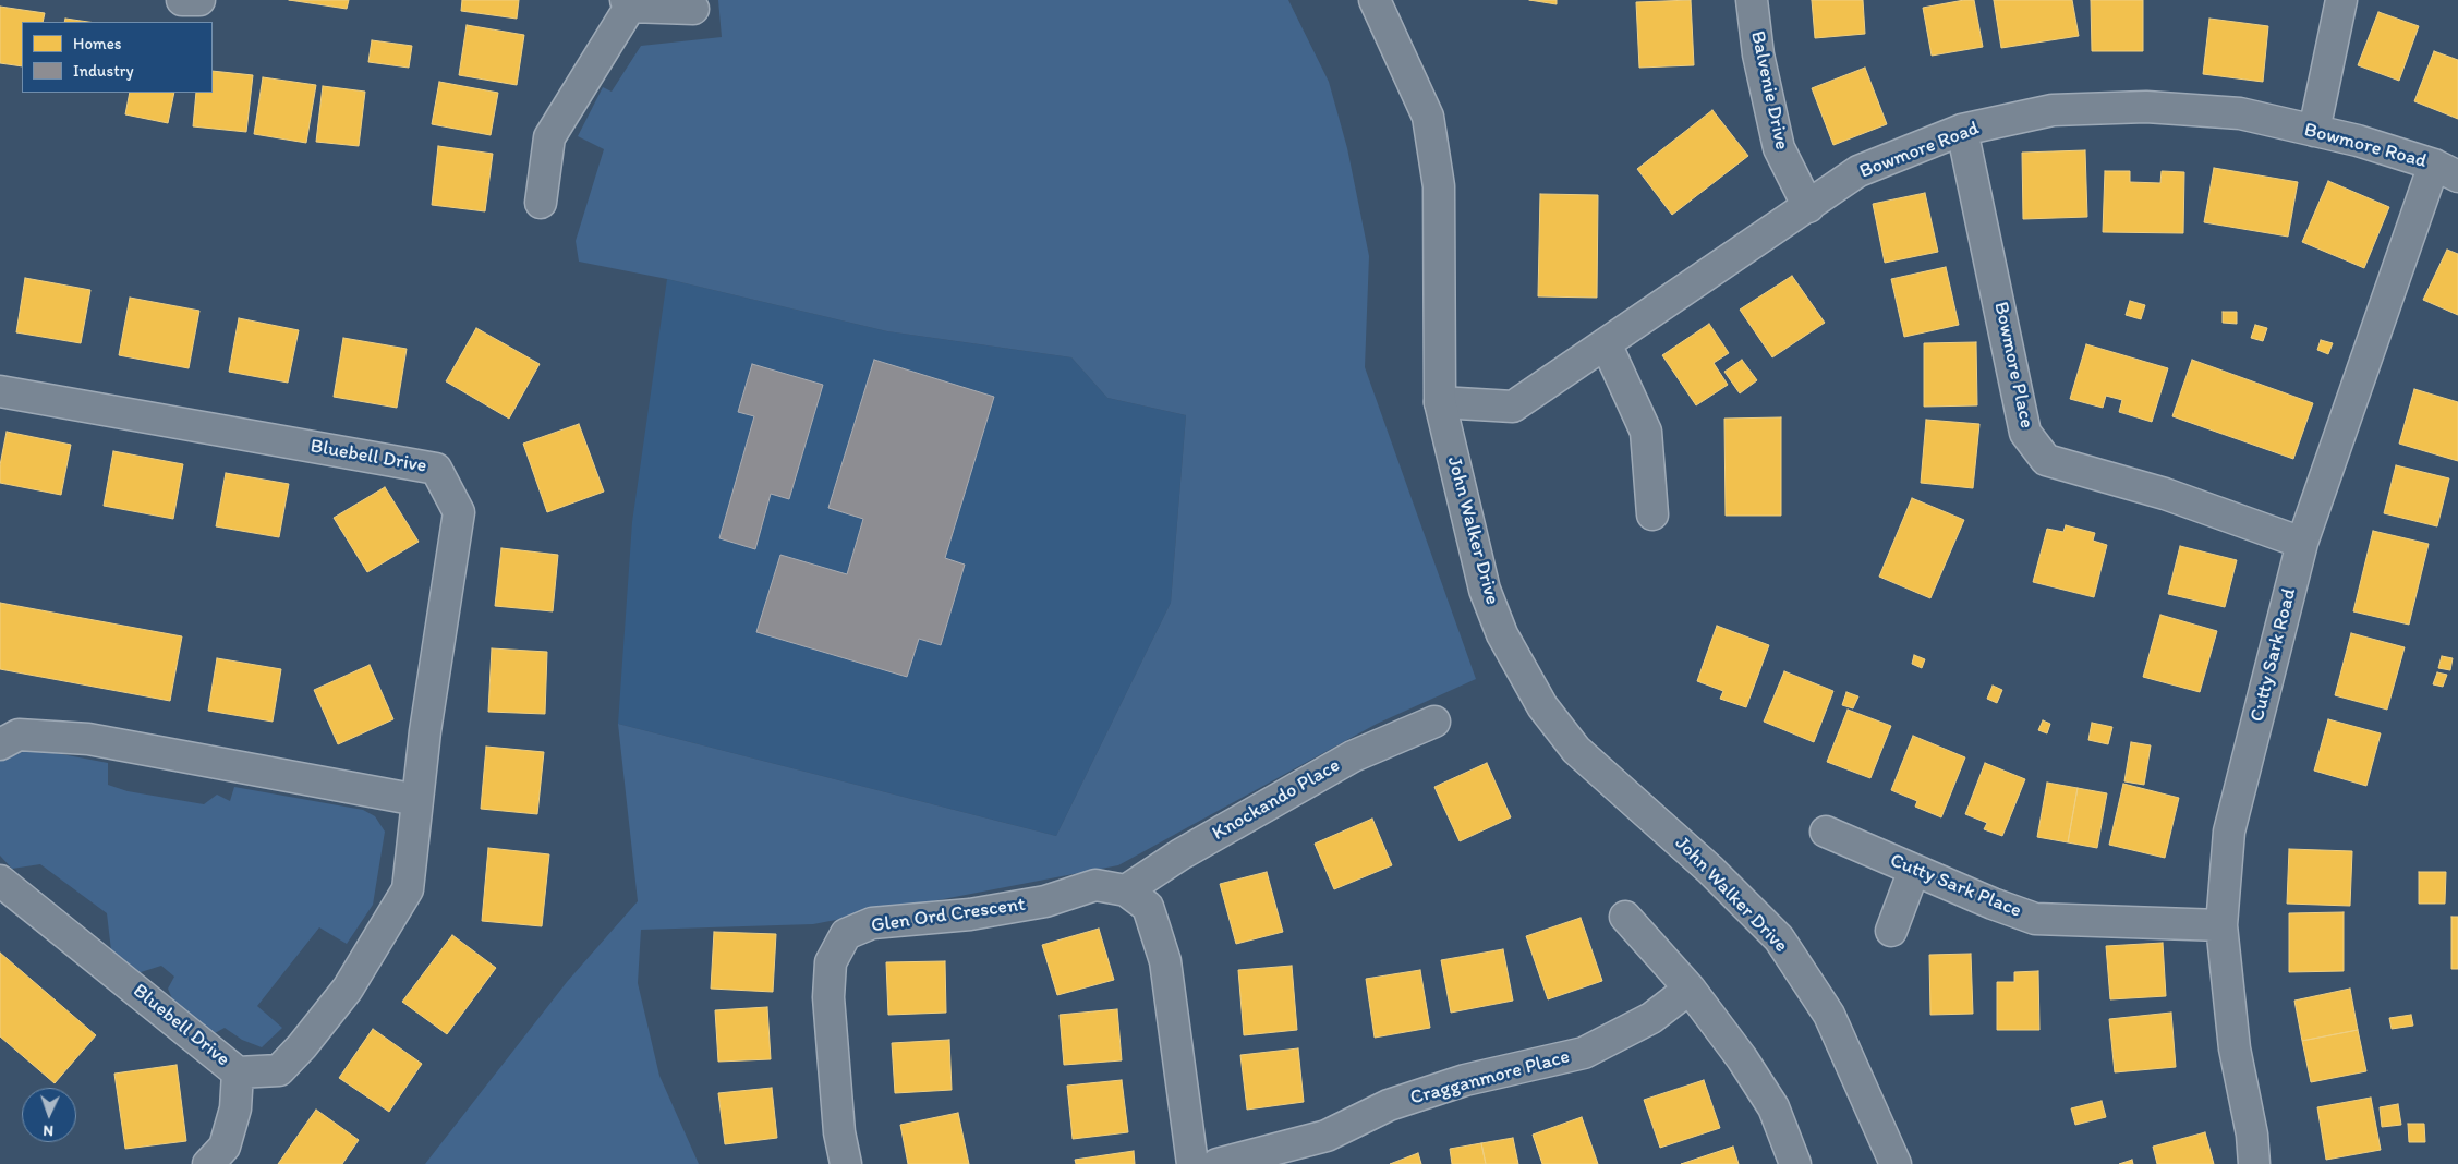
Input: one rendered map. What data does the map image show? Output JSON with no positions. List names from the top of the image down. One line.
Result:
{"streets":{"street":["Balvenie Drive","Bowmore Road","Bowmore Place","Bluebell Drive","John Walker Drive","Cutty Sark Road","Knockando Place","Cutty Sark Place","Glen Ord Crescent","Cragganmore Place"]},"crossings":[["Balvenie Drive","Bowmore Road"],["Bowmore Road","Bowmore Place"],["Bowmore Road","John Walker Drive"],["Bowmore Road","Cutty Sark Road"],["Bowmore Place","Cutty Sark Road"],["Cutty Sark Road","Cutty Sark Place"],["Knockando Place","Glen Ord Crescent"]],"legend":["Homes","Industry"],"north":"bottom"}
